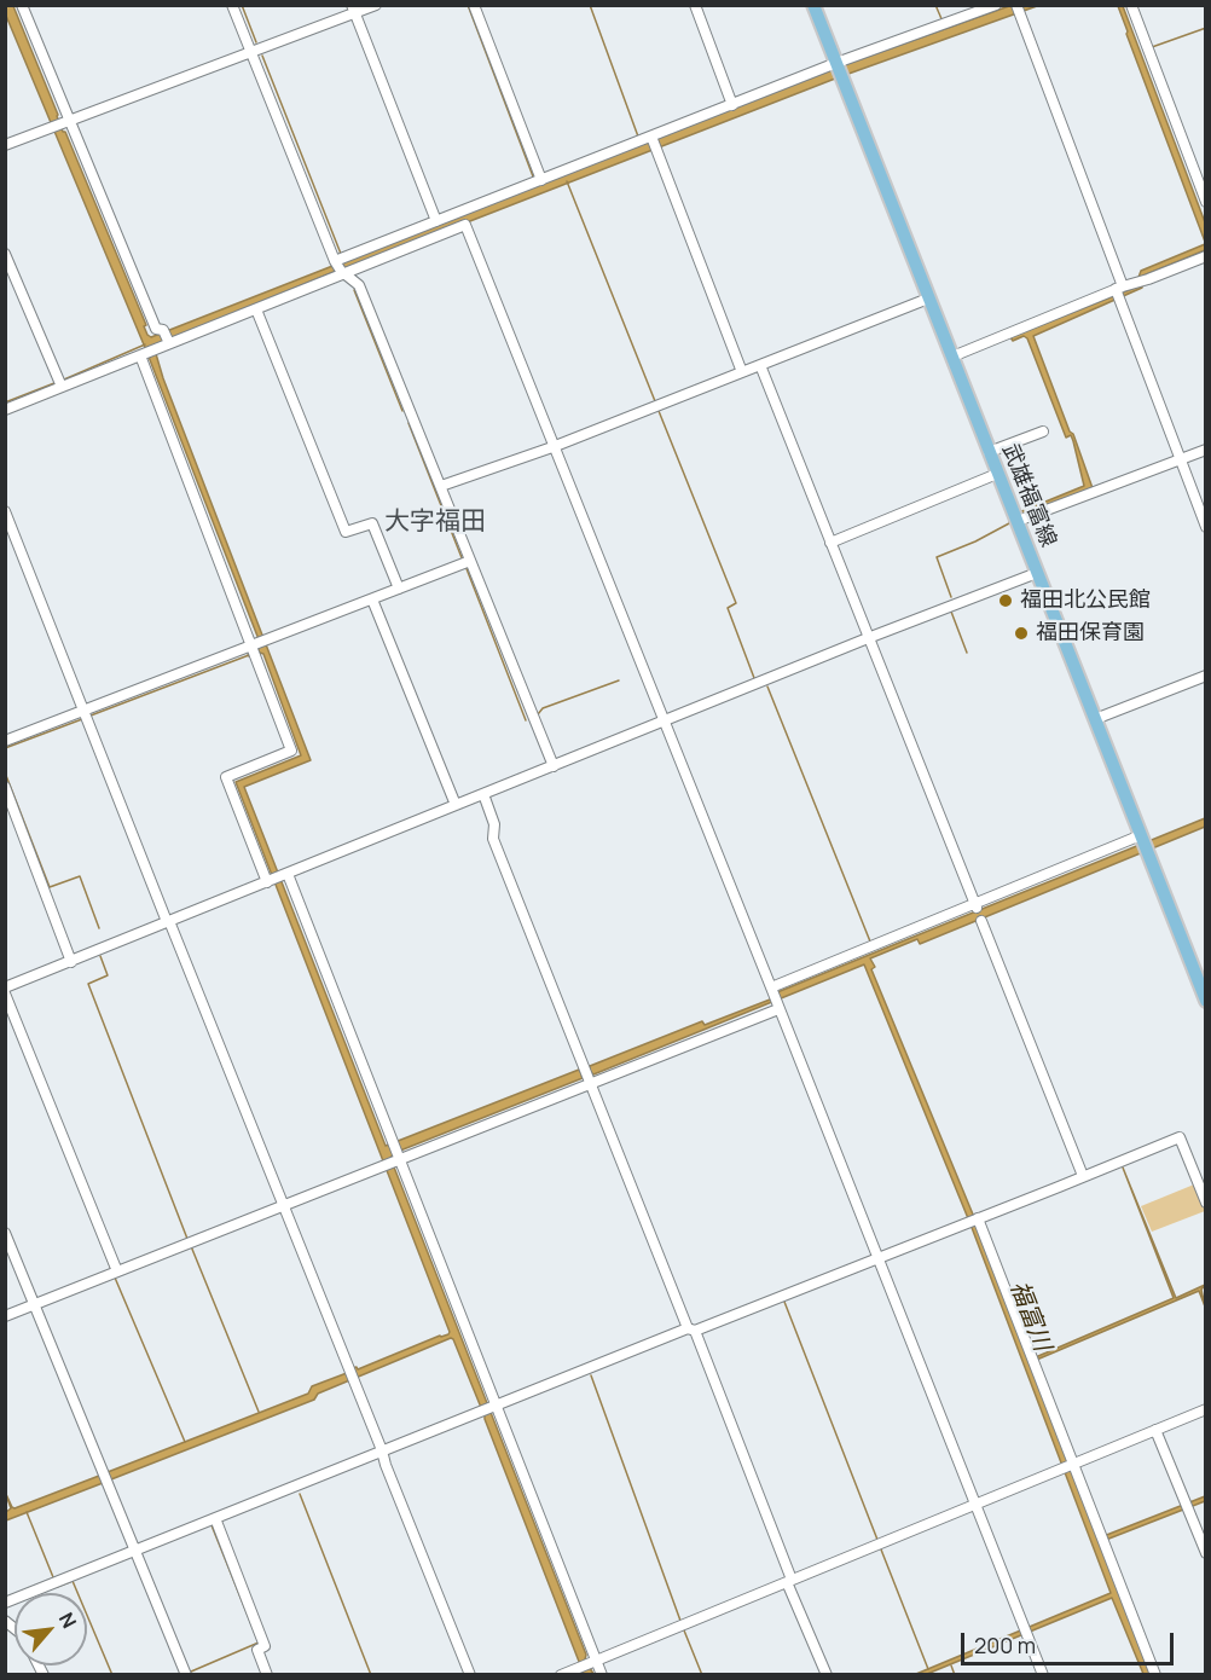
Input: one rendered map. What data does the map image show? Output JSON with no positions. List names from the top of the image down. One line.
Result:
{"streets":{"main road":["武雄福富線"]},"districts":["大字福田"],"water":["福富川"],"places":["福田北公民館","福田保育園"],"scale_bar":"200 m","north":"top right"}
